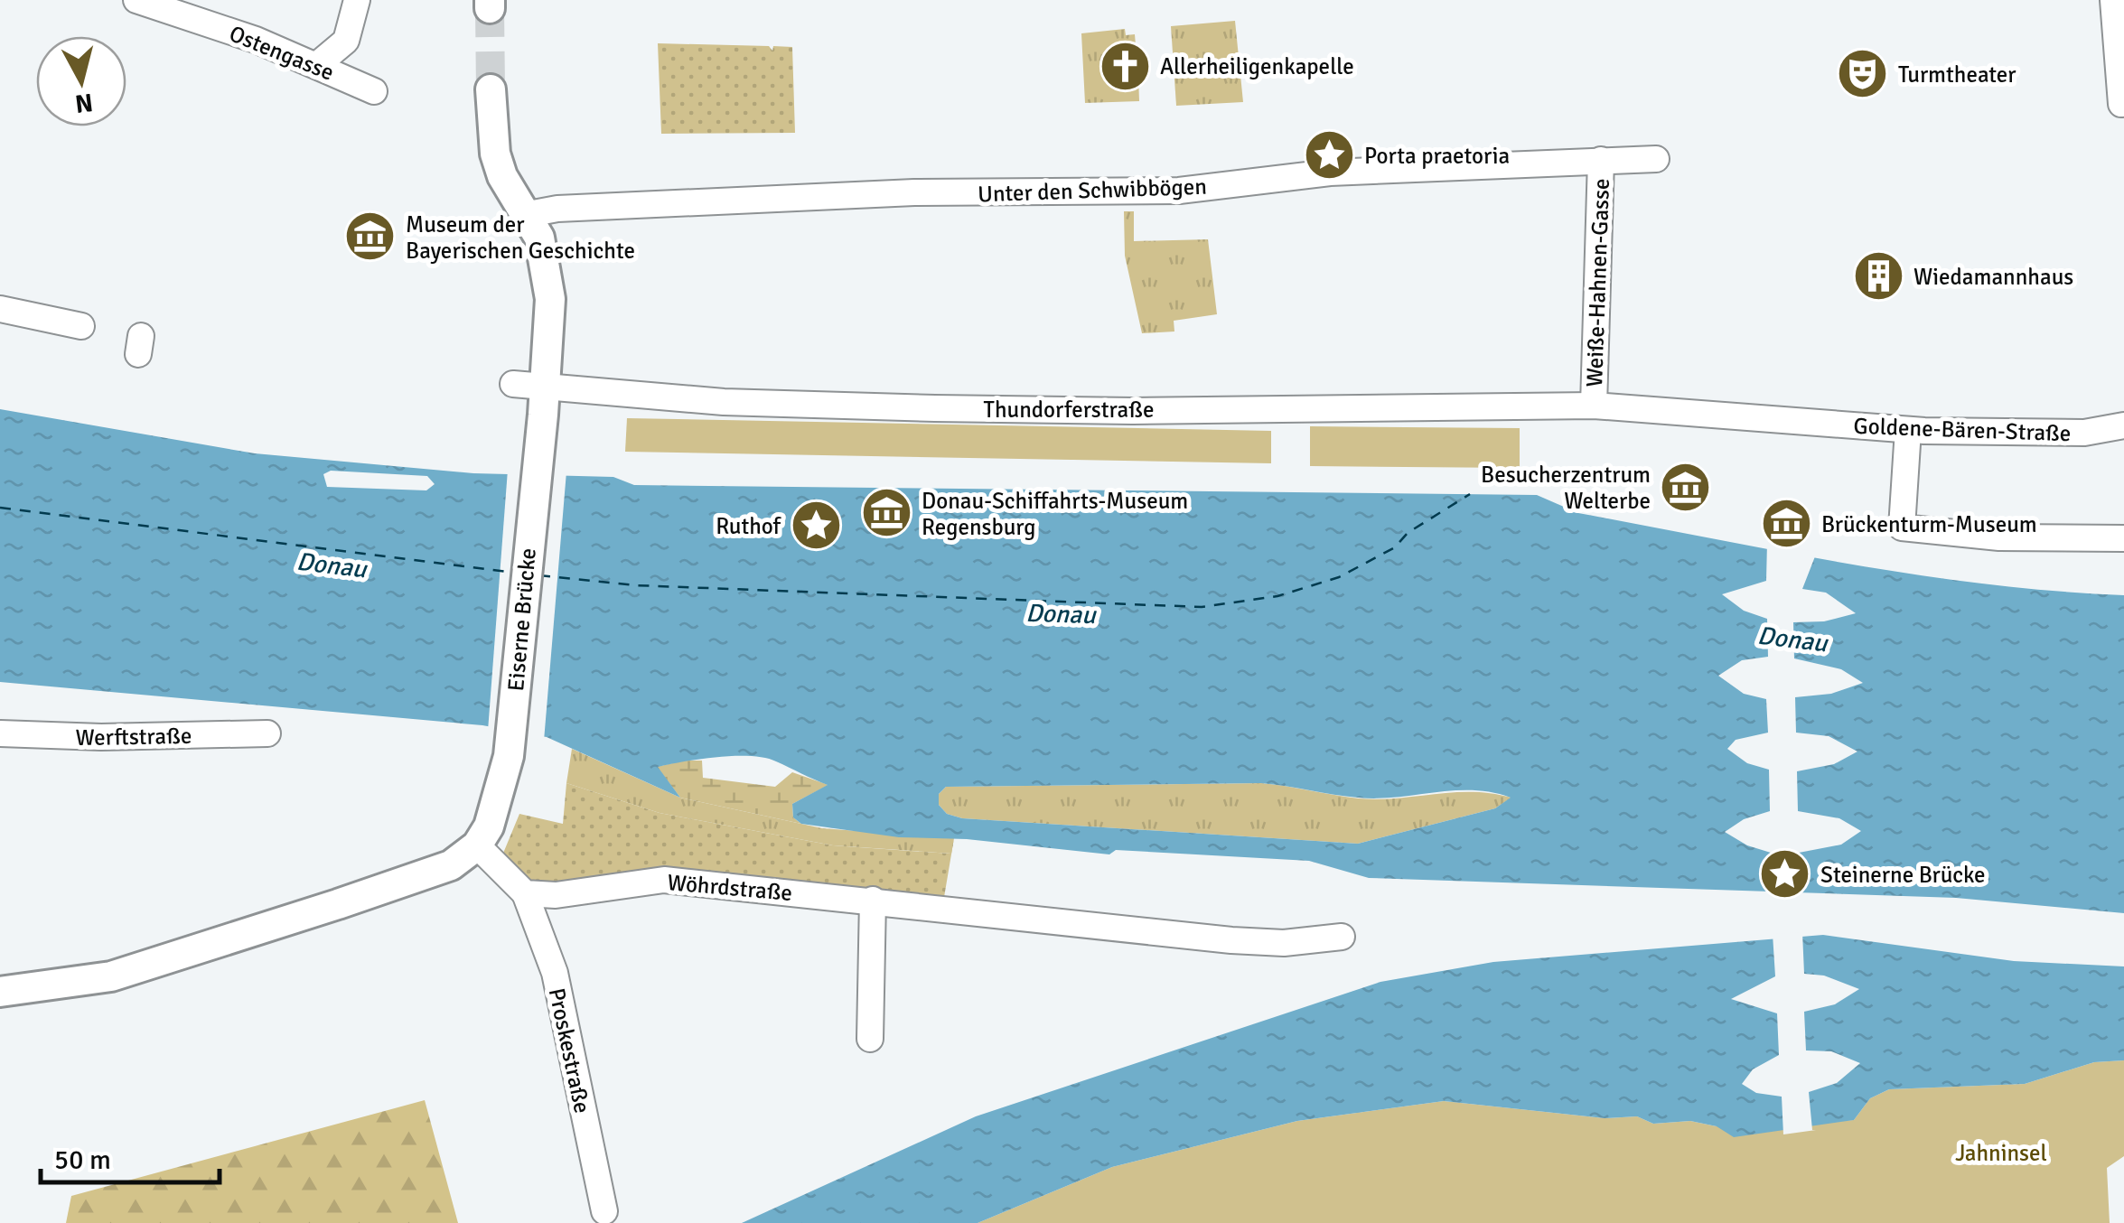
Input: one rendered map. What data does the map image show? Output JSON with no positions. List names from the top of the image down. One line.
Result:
{"streets":{"street":["Ostengasse","Unter den Schwibbögen","Weiße-Hahnen-Gasse","Thundorferstraße","Goldene-Bären-Straße","Eiserne Brücke","Werftstraße","Wöhrdstraße","Proskestraße"]},"crossings":[["Unter den Schwibbögen","Weiße-Hahnen-Gasse"],["Unter den Schwibbögen","Eiserne Brücke"],["Weiße-Hahnen-Gasse","Thundorferstraße"],["Thundorferstraße","Goldene-Bären-Straße"],["Thundorferstraße","Eiserne Brücke"],["Wöhrdstraße","Proskestraße"]],"water":["Donau"],"parks":["Jahninsel"],"places":{"church":["Allerheiligenkapelle"],"theatre":["Turmtheater"],"place":["Porta praetoria","Ruthof","Steinerne Brücke"],"museum":["Museum der Bayerischen Geschichte","Besucherzentrum Welterbe","Donau-Schiffahrts-Museum Regensburg","Brückenturm-Museum"],"building":["Wiedamannhaus"]},"scale_bar":"50 m","north":"bottom"}
